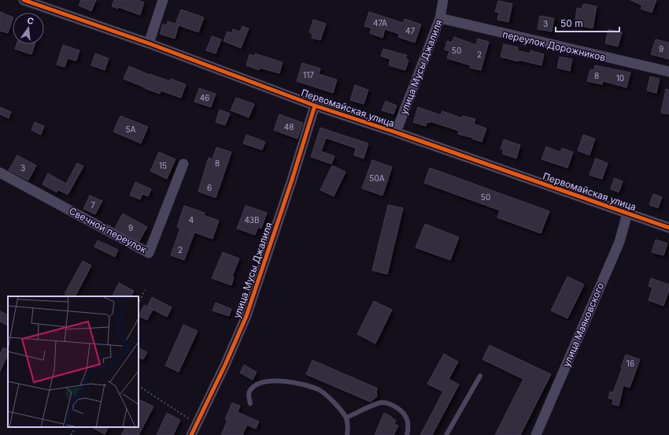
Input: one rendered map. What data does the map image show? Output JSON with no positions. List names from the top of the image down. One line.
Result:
{"streets":{"street":["переулок Дорожников","улица Мусы Джалиля","Первомайская улица","Свечной переулок","улица Маяковского"]},"crossings":[["переулок Дорожников","улица Мусы Джалиля"],["улица Мусы Джалиля","Первомайская улица"],["Первомайская улица","улица Маяковского"]],"house_numbers":["47А","3","47","9","50","2","117","8","10","46","48","5А","8","15","3","50А","6","50","7","4","43В","9","2","16"],"scale_bar":"50 m","north":"top"}
